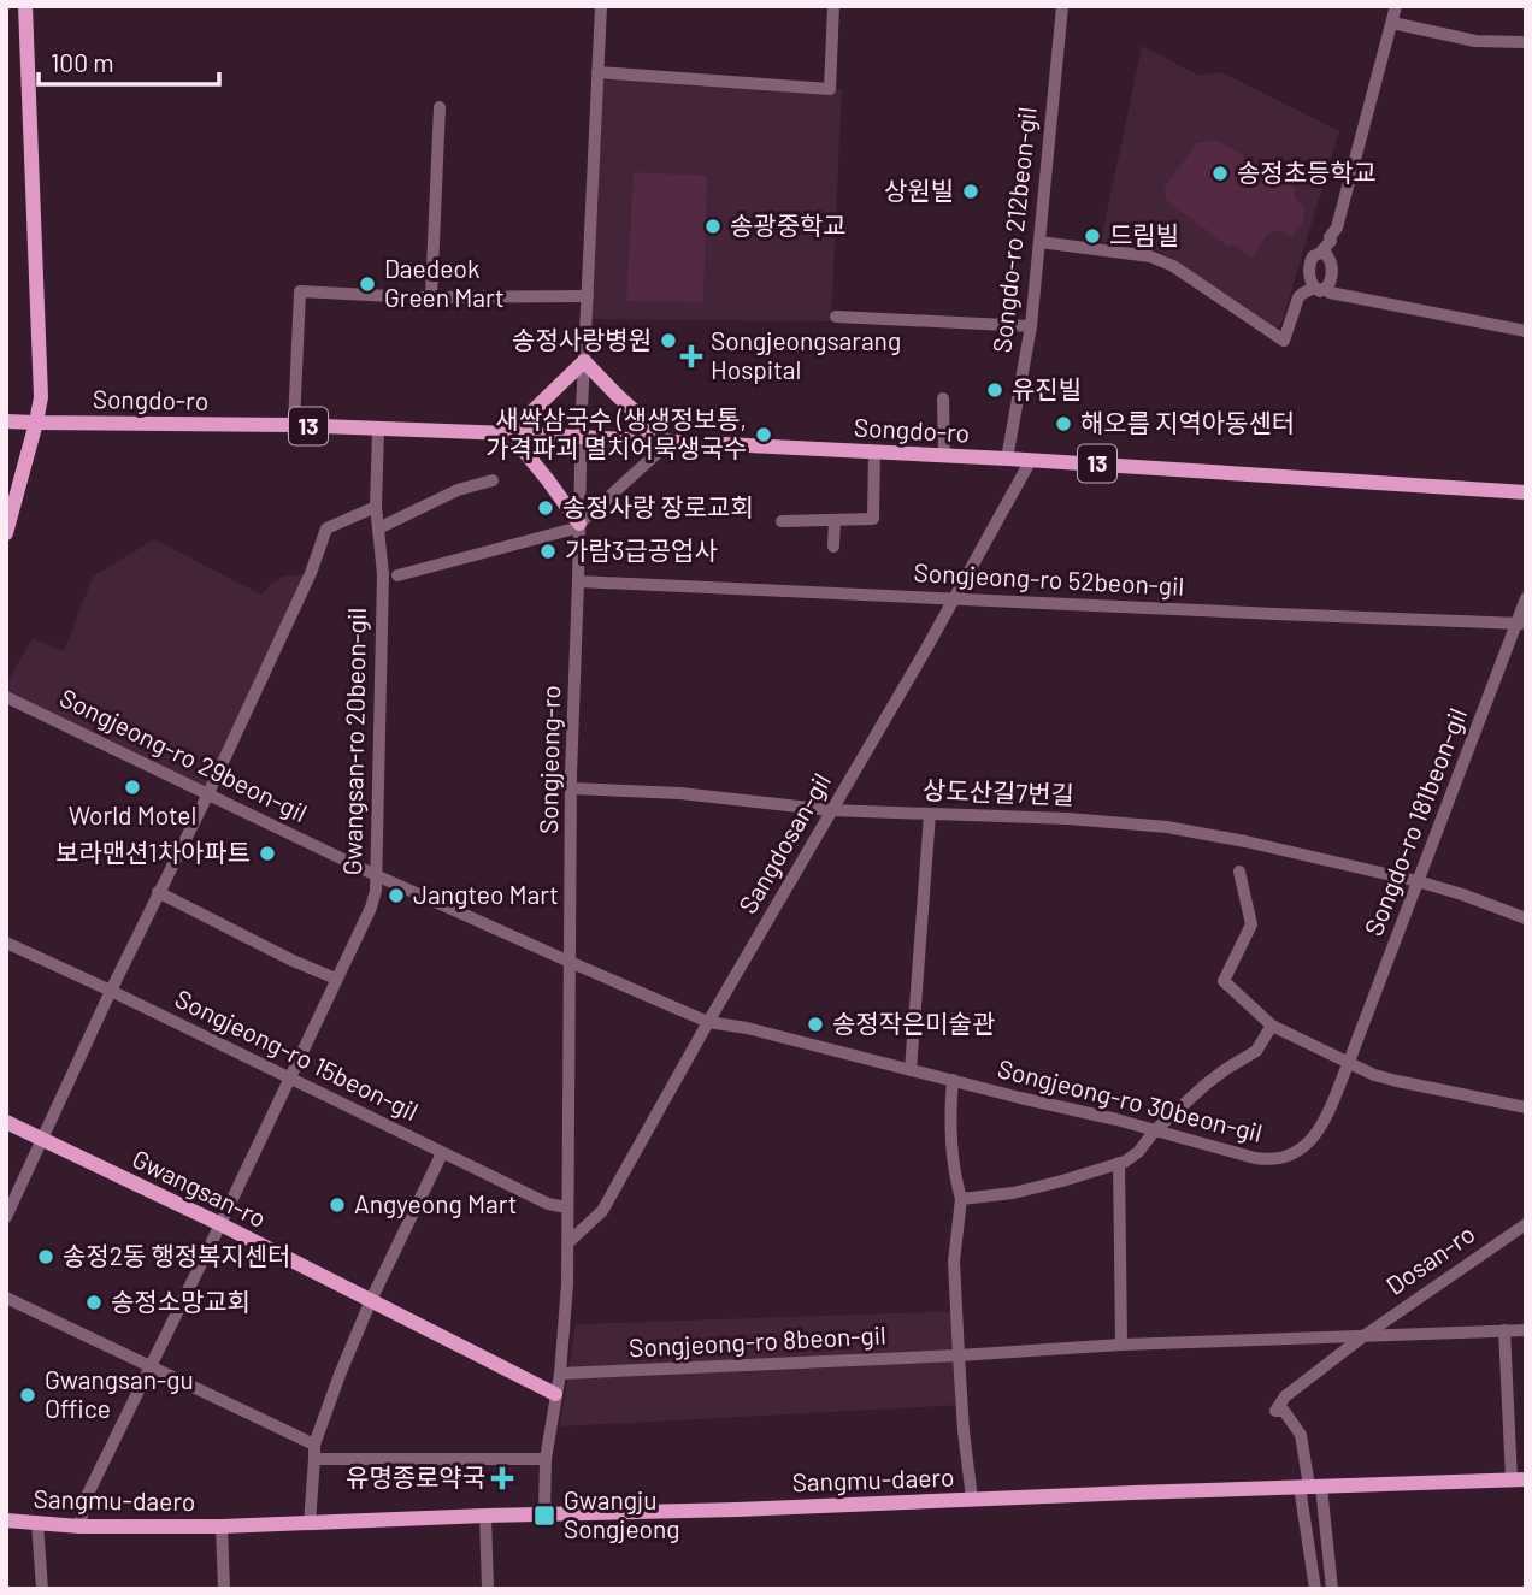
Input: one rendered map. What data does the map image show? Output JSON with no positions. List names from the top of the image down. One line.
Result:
{"streets":{"main road":["Songdo-ro","13","Gwangsan-ro","Sangmu-daero"],"street":["Songdo-ro 212beon-gil","Songjeong-ro 52beon-gil","Gwangsan-ro 20beon-gil","Songjeong-ro 29beon-gil","Songjeong-ro","상도산길7번길","Songdo-ro 181beon-gil","Sangdosan-gil","Songjeong-ro 15beon-gil","Songjeong-ro 30beon-gil","Dosan-ro","Songjeong-ro 8beon-gil"]},"crossings":[["Songdo-ro 212beon-gil","Songdo-ro"],["Songdo-ro","Gwangsan-ro 20beon-gil"],["Songdo-ro","Songjeong-ro"],["Songdo-ro","Sangdosan-gil"],["Songjeong-ro 52beon-gil","Songjeong-ro"],["Songjeong-ro 52beon-gil","Songdo-ro 181beon-gil"],["Songjeong-ro 52beon-gil","Sangdosan-gil"],["Gwangsan-ro 20beon-gil","Songjeong-ro 29beon-gil"],["Gwangsan-ro 20beon-gil","Songjeong-ro 15beon-gil"],["Gwangsan-ro 20beon-gil","Gwangsan-ro"],["Gwangsan-ro 20beon-gil","Sangmu-daero"],["Songjeong-ro 29beon-gil","Songjeong-ro"],["Songjeong-ro 29beon-gil","Songjeong-ro 30beon-gil"],["Songjeong-ro","상도산길7번길"],["Songjeong-ro","Sangdosan-gil"],["Songjeong-ro","Songjeong-ro 15beon-gil"],["Songjeong-ro","Songjeong-ro 30beon-gil"],["Songjeong-ro","Gwangsan-ro"],["Songjeong-ro","Songjeong-ro 8beon-gil"],["Songjeong-ro","Sangmu-daero"],["상도산길7번길","Songdo-ro 181beon-gil"],["상도산길7번길","Sangdosan-gil"],["Songdo-ro 181beon-gil","Songjeong-ro 30beon-gil"],["Sangdosan-gil","Songjeong-ro 30beon-gil"],["Dosan-ro","Songjeong-ro 8beon-gil"],["Dosan-ro","Sangmu-daero"]],"places":{"other":["송정초등학교","상원빌","송광중학교","드림빌","Daedeok Green Mart","송정사랑병원","유진빌","해오름 지역아동센터","새싹삼국수 (생생정보통, 가격파괴 멸치어묵생국수","송정사랑 장로교회","가람3급공업사","World Motel","보라맨션1차아파트","Jangteo Mart","송정작은미술관","Angyeong Mart","송정2동 행정복지센터","송정소망교회","Gwangsan-gu Office"],"health":["Songjeongsarang Hospital","유명종로약국"],"transit":["Gwangju Songjeong"]},"scale_bar":"100 m"}
